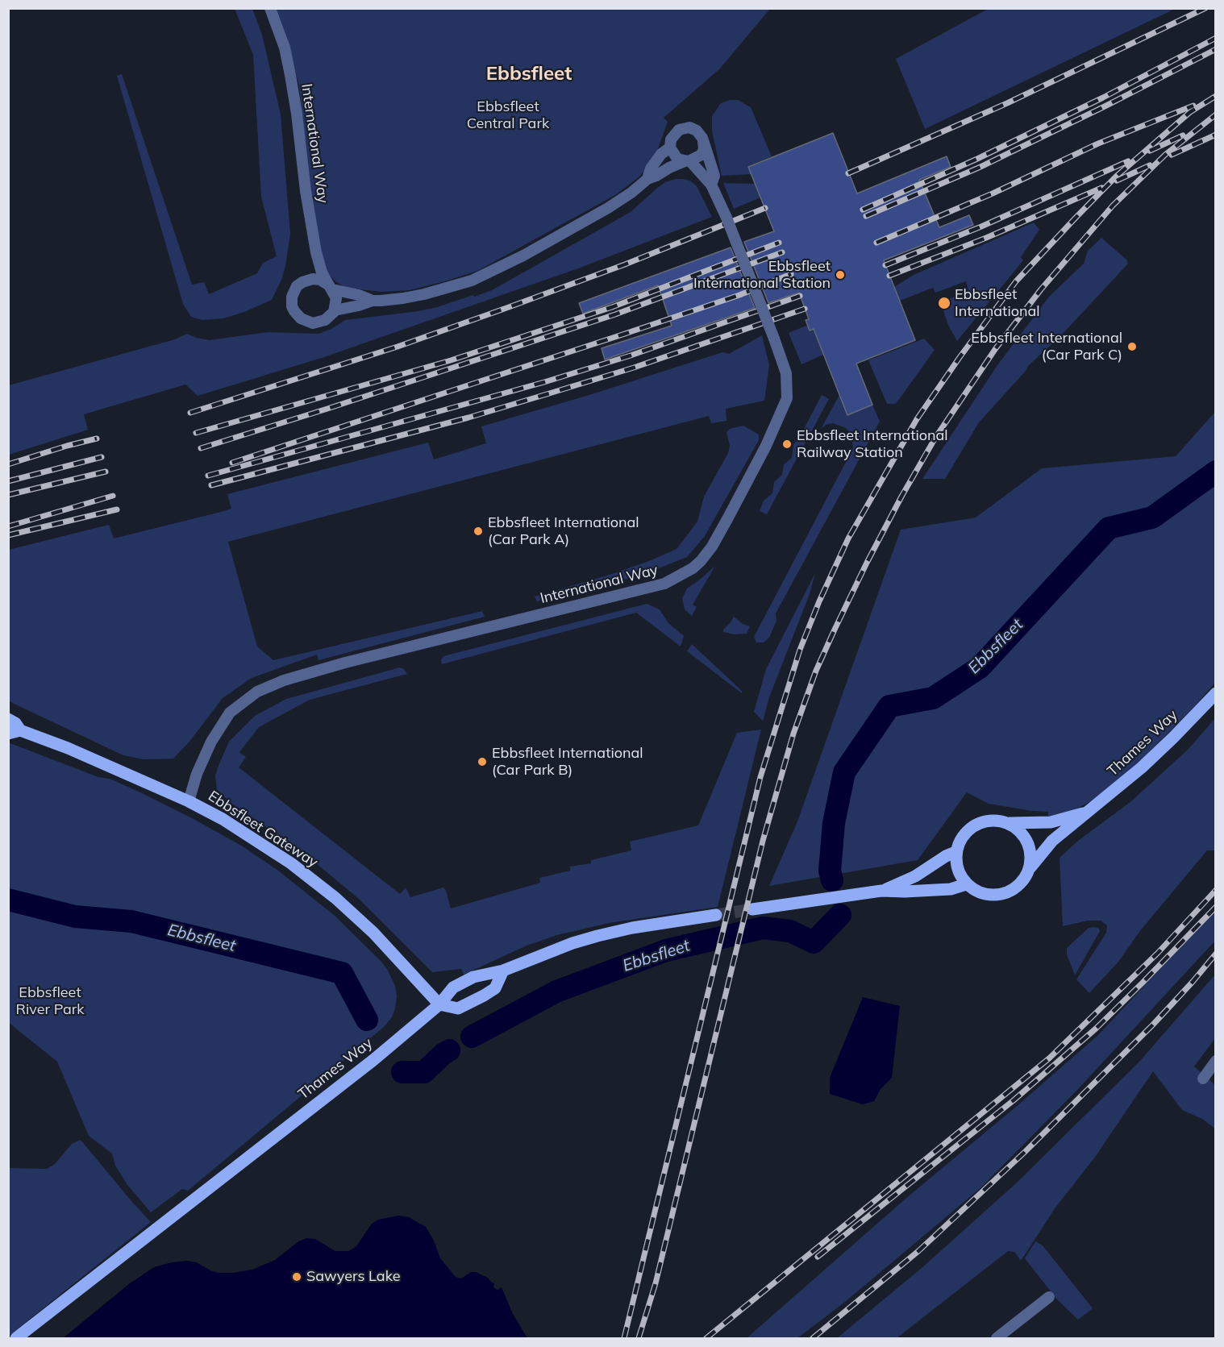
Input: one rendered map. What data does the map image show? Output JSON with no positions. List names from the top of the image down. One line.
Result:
{"streets":{"main road":["Thames Way","Ebbsfleet Gateway"],"street":["International Way"]},"crossings":[["International Way","Ebbsfleet Gateway"],["Thames Way","Ebbsfleet Gateway"]],"districts":["Ebbsfleet"],"water":["Ebbsfleet"],"parks":["Ebbsfleet Central Park","Ebbsfleet River Park"],"places":["Ebbsfleet International Station","Ebbsfleet International","Ebbsfleet International (Car Park C)","Ebbsfleet International Railway Station","Ebbsfleet International (Car Park A)","Ebbsfleet International (Car Park B)","Sawyers Lake"]}
